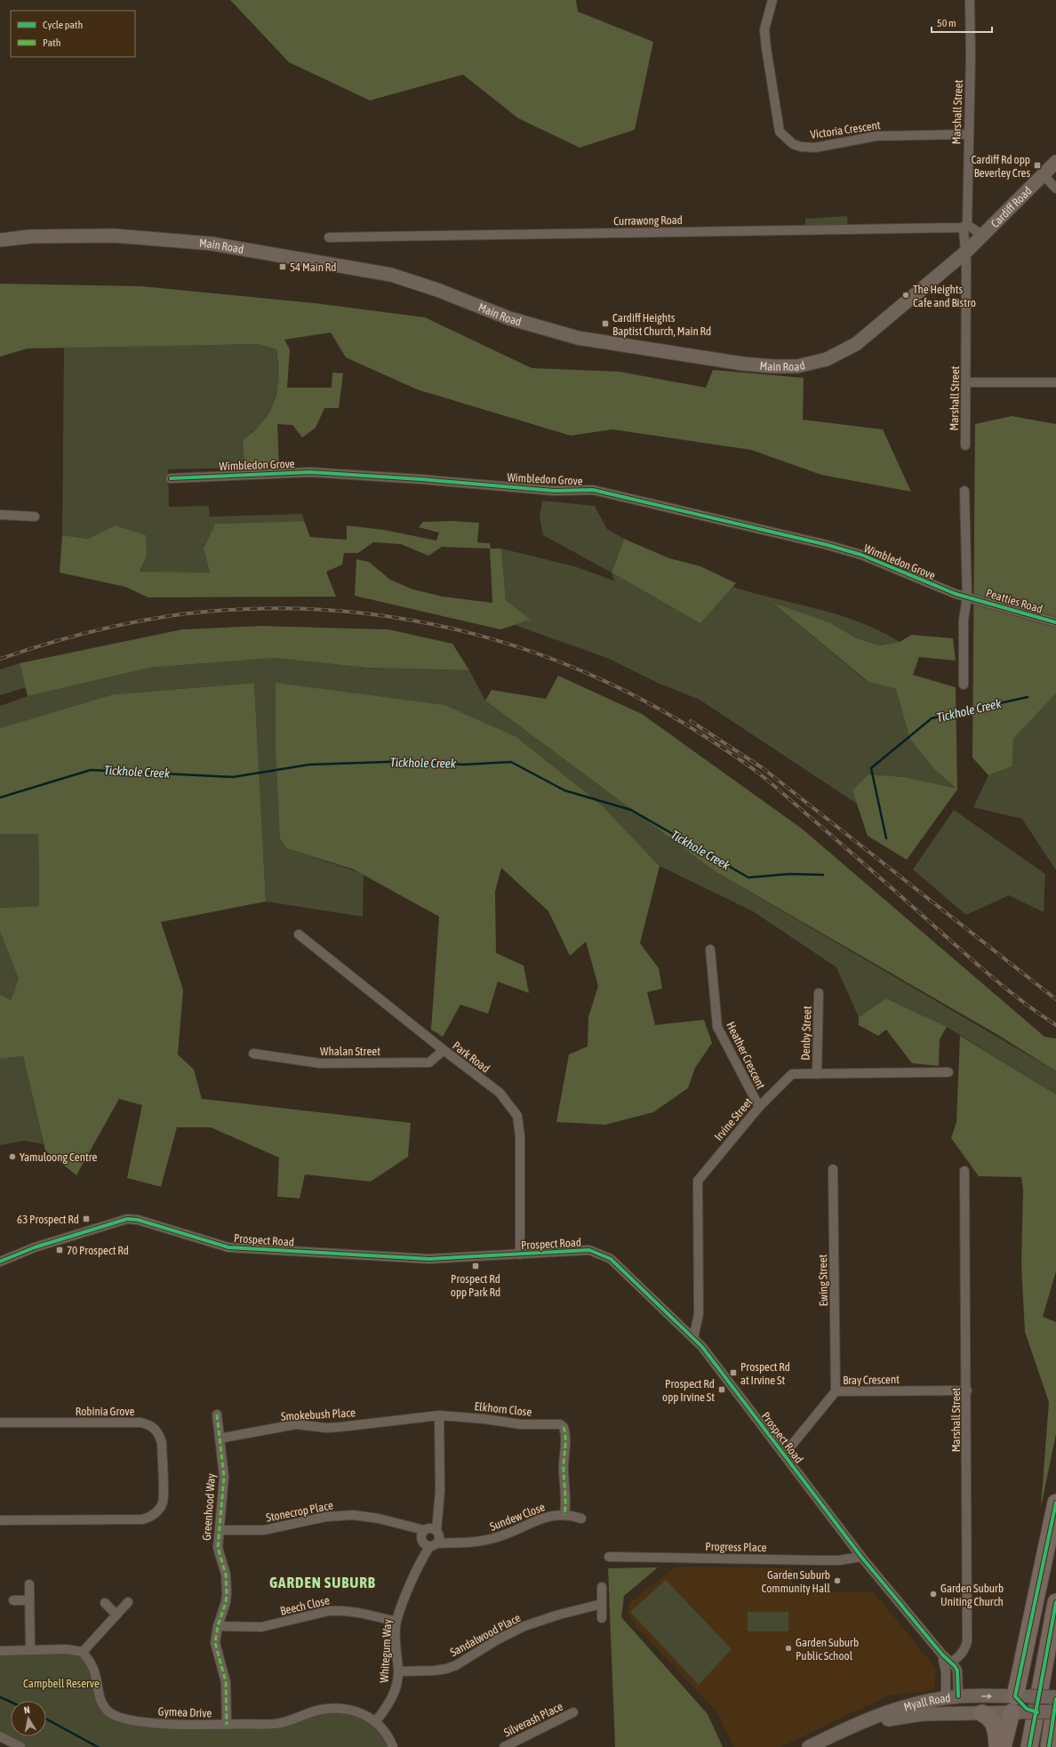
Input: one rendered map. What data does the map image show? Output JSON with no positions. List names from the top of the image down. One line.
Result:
{"streets":{"main road":["Cardiff Road","Main Road","Myall Road"],"street":["Marshall Street","Victoria Crescent","Currawong Road","Wimbledon Grove","Peatties Road","Denby Street","Whalan Street","Heather Crescent","Park Road","Irvine Street","Prospect Road","Ewing Street","Bray Crescent","Elkhorn Close","Robinia Grove","Smokebush Place","Greenhood Way","Stonecrop Place","Sundew Close","Progress Place","Beech Close","Sandalwood Place","Whitegum Way","Gymea Drive","Silverash Place"]},"crossings":[["Marshall Street","Victoria Crescent"],["Marshall Street","Cardiff Road"],["Marshall Street","Currawong Road"],["Marshall Street","Main Road"],["Marshall Street","Prospect Road"],["Marshall Street","Bray Crescent"],["Cardiff Road","Main Road"],["Wimbledon Grove","Peatties Road"],["Denby Street","Irvine Street"],["Whalan Street","Park Road"],["Heather Crescent","Irvine Street"],["Park Road","Prospect Road"],["Irvine Street","Prospect Road"],["Prospect Road","Bray Crescent"],["Prospect Road","Progress Place"],["Prospect Road","Myall Road"],["Ewing Street","Bray Crescent"],["Elkhorn Close","Smokebush Place"],["Elkhorn Close","Sundew Close"],["Elkhorn Close","Whitegum Way"],["Smokebush Place","Greenhood Way"],["Smokebush Place","Whitegum Way"],["Greenhood Way","Stonecrop Place"],["Greenhood Way","Beech Close"],["Greenhood Way","Gymea Drive"],["Stonecrop Place","Sundew Close"],["Stonecrop Place","Whitegum Way"],["Sundew Close","Whitegum Way"],["Beech Close","Whitegum Way"],["Sandalwood Place","Whitegum Way"],["Whitegum Way","Gymea Drive"]],"districts":["GARDEN SUBURB"],"water":["Tickhole Creek"],"parks":["Campbell Reserve"],"places":{"transit":["Cardiff Rd opp Beverley Cres","54 Main Rd","Cardiff Heights Baptist Church, Main Rd","63 Prospect Rd","70 Prospect Rd","Prospect Rd opp Park Rd","Prospect Rd at Irvine St","Prospect Rd opp Irvine St"],"other":["The Heights Cafe and Bistro","Yamuloong Centre","Garden Suburb Community Hall","Garden Suburb Uniting Church","Garden Suburb Public School"]},"legend":["Cycle path","Path"],"scale_bar":"50 m","north":"top"}
